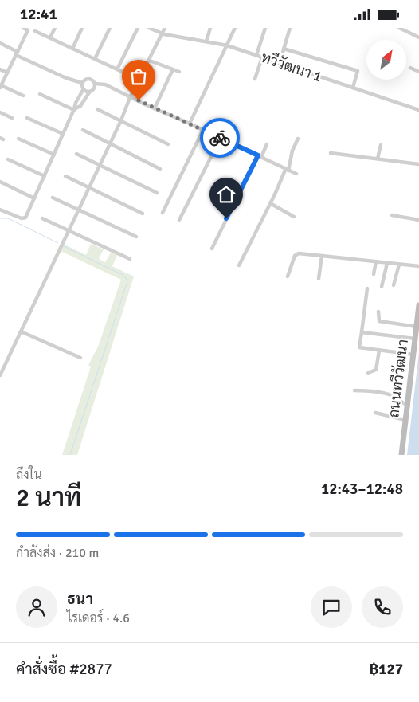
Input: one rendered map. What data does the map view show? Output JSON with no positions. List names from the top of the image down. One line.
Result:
{"streets":{"main road":["ถนนทวีวัฒนา"],"street":["ทวีวัฒนา 1"]},"north":"top right","page":{"status":"12:41","heading":["2 นาที","ถึงใน","12:43–12:48"],"panel":["ธนา","ไรเดอร์ · 4.6","คำสั่งซื้อ #2877","฿127"],"bar":"กำลังส่ง · 210 m"}}
